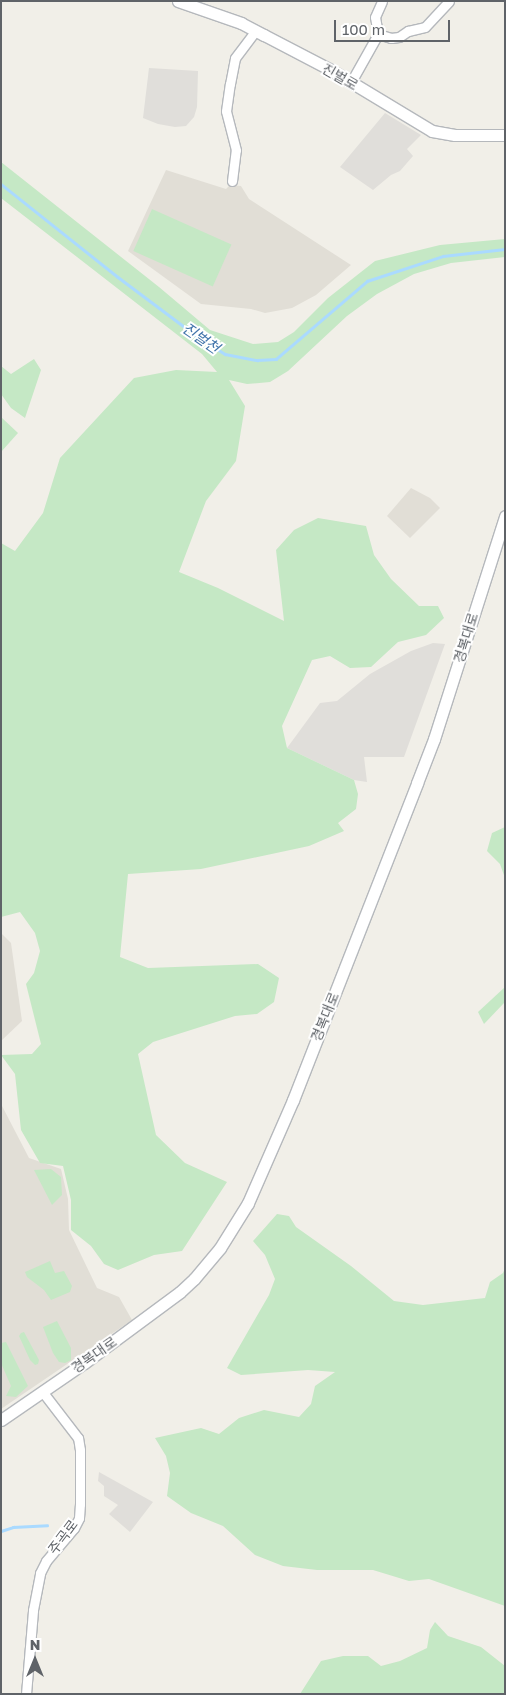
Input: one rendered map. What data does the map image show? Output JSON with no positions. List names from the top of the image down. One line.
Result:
{"streets":{"street":["진벌로","경복대로","주곡로"]},"crossings":[["경복대로","주곡로"]],"water":["진벌천"],"scale_bar":"100 m","north":"top"}
